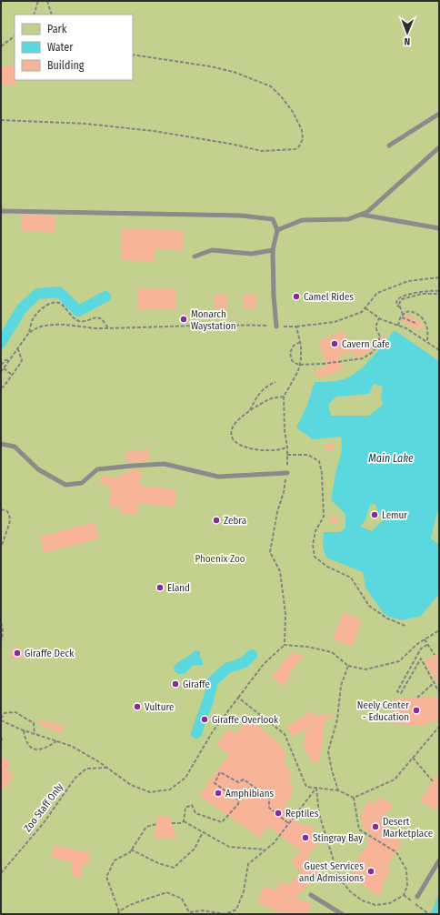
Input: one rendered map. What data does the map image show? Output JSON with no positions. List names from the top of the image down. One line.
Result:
{"streets":{"path":["Zoo Staff Only"]},"water":["Main Lake"],"parks":["Phoenix Zoo"],"places":["Camel Rides","Monarch Waystation","Cavern Cafe","Lemur","Zebra","Eland","Giraffe Deck","Giraffe","Vulture","Neely Center - Education","Giraffe Overlook","Amphibians","Reptiles","Desert Marketplace","Stingray Bay","Guest Services and Admissions"],"legend":["Park","Water","Building"],"north":"bottom"}
